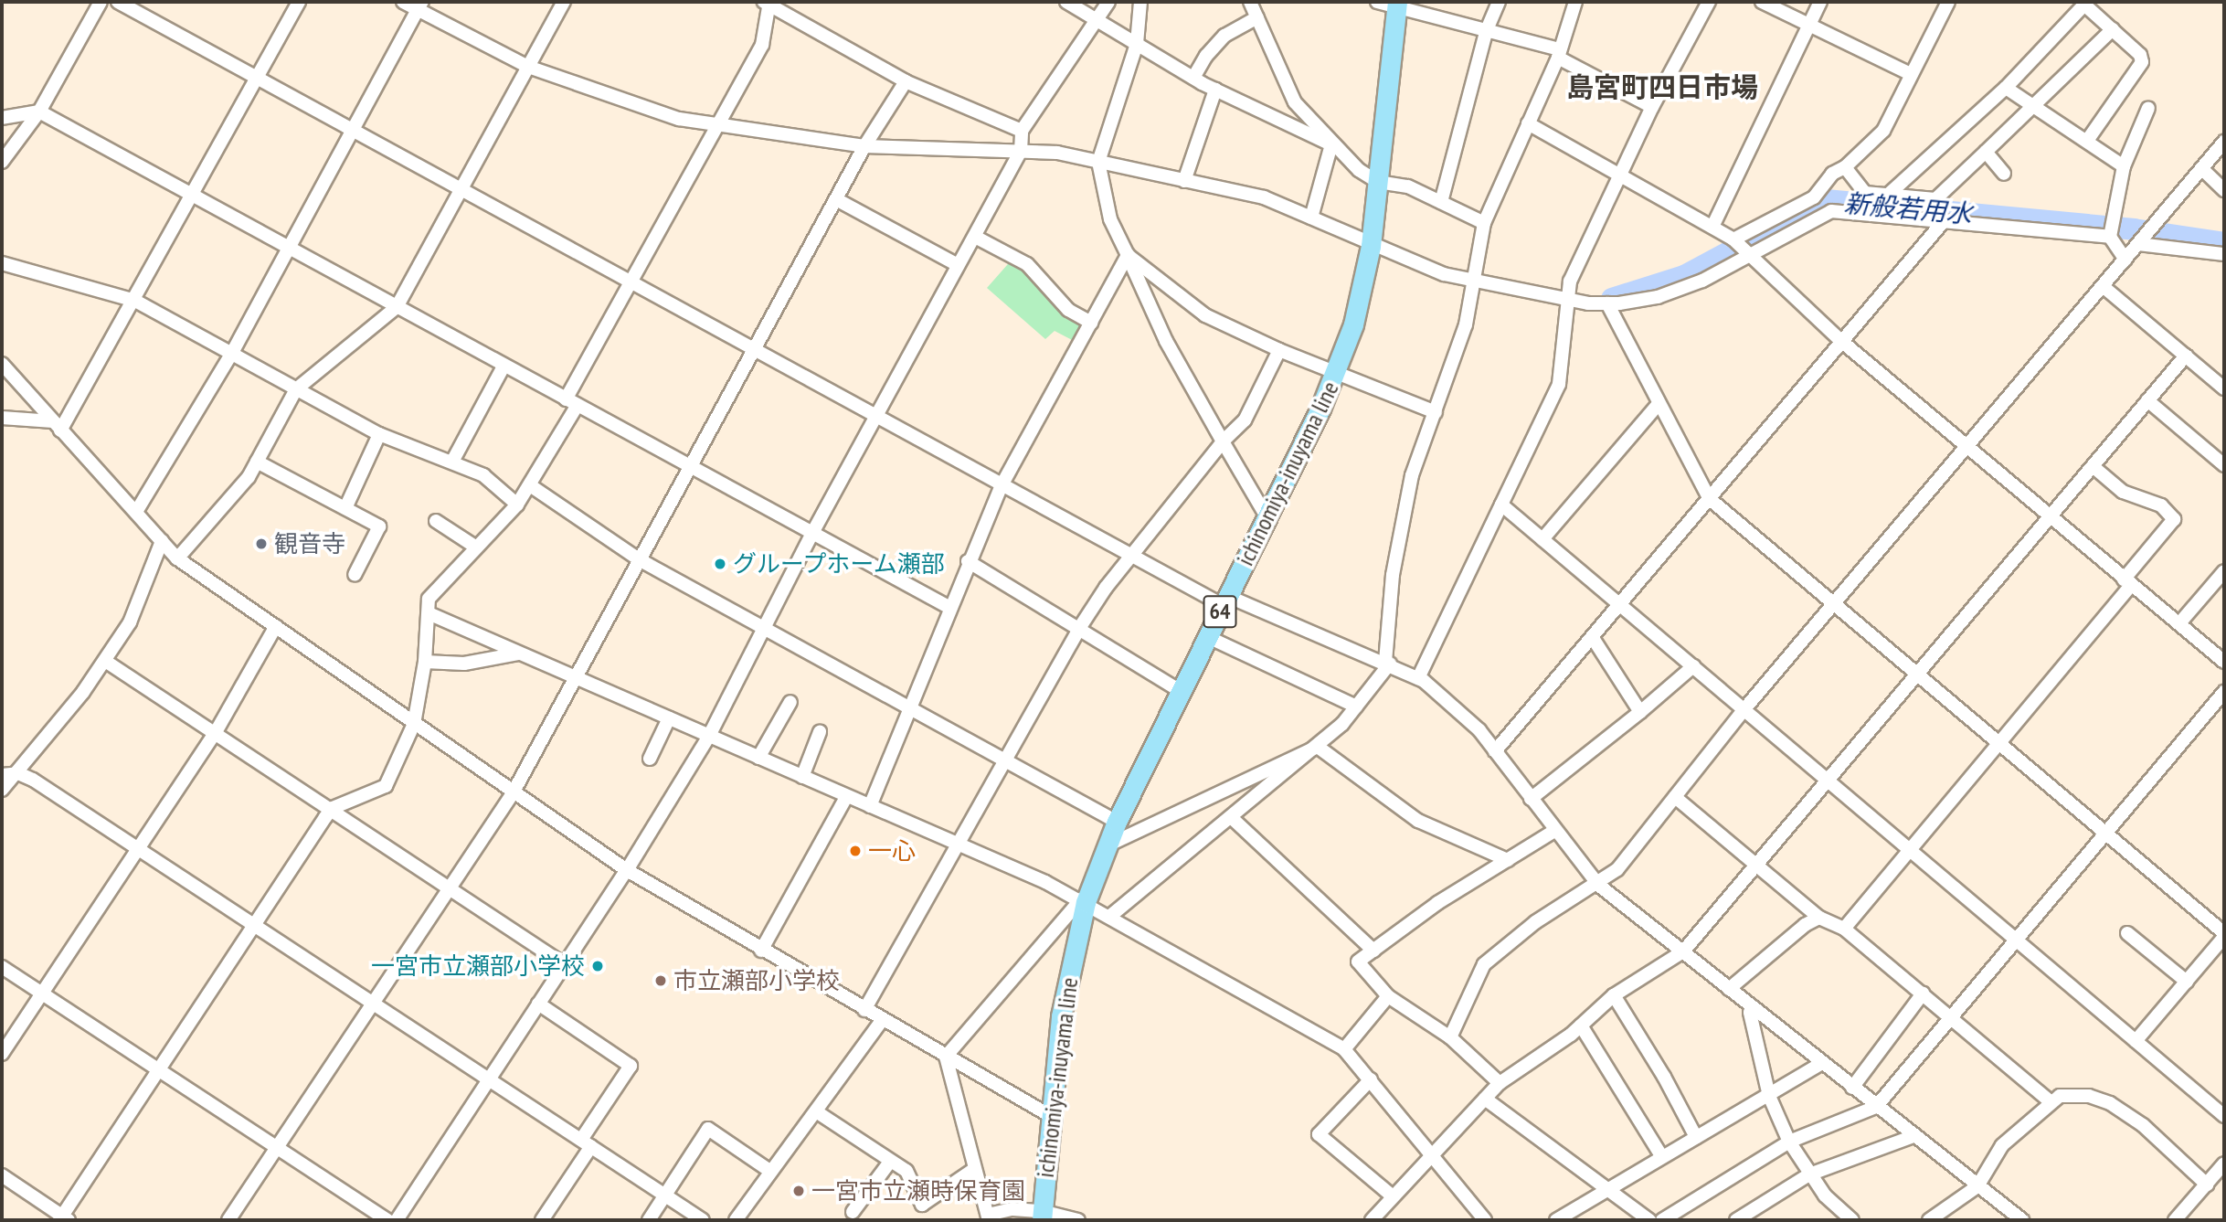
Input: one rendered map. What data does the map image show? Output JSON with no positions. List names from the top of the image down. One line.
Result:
{"streets":{"main road":["ichinomiya-inuyama line","64"]},"districts":["島宮町四日市場"],"water":["新般若用水"],"places":["観音寺","グループホーム瀬部","一心","一宮市立瀬部小学校","市立瀬部小学校","一宮市立瀬時保育園"]}
